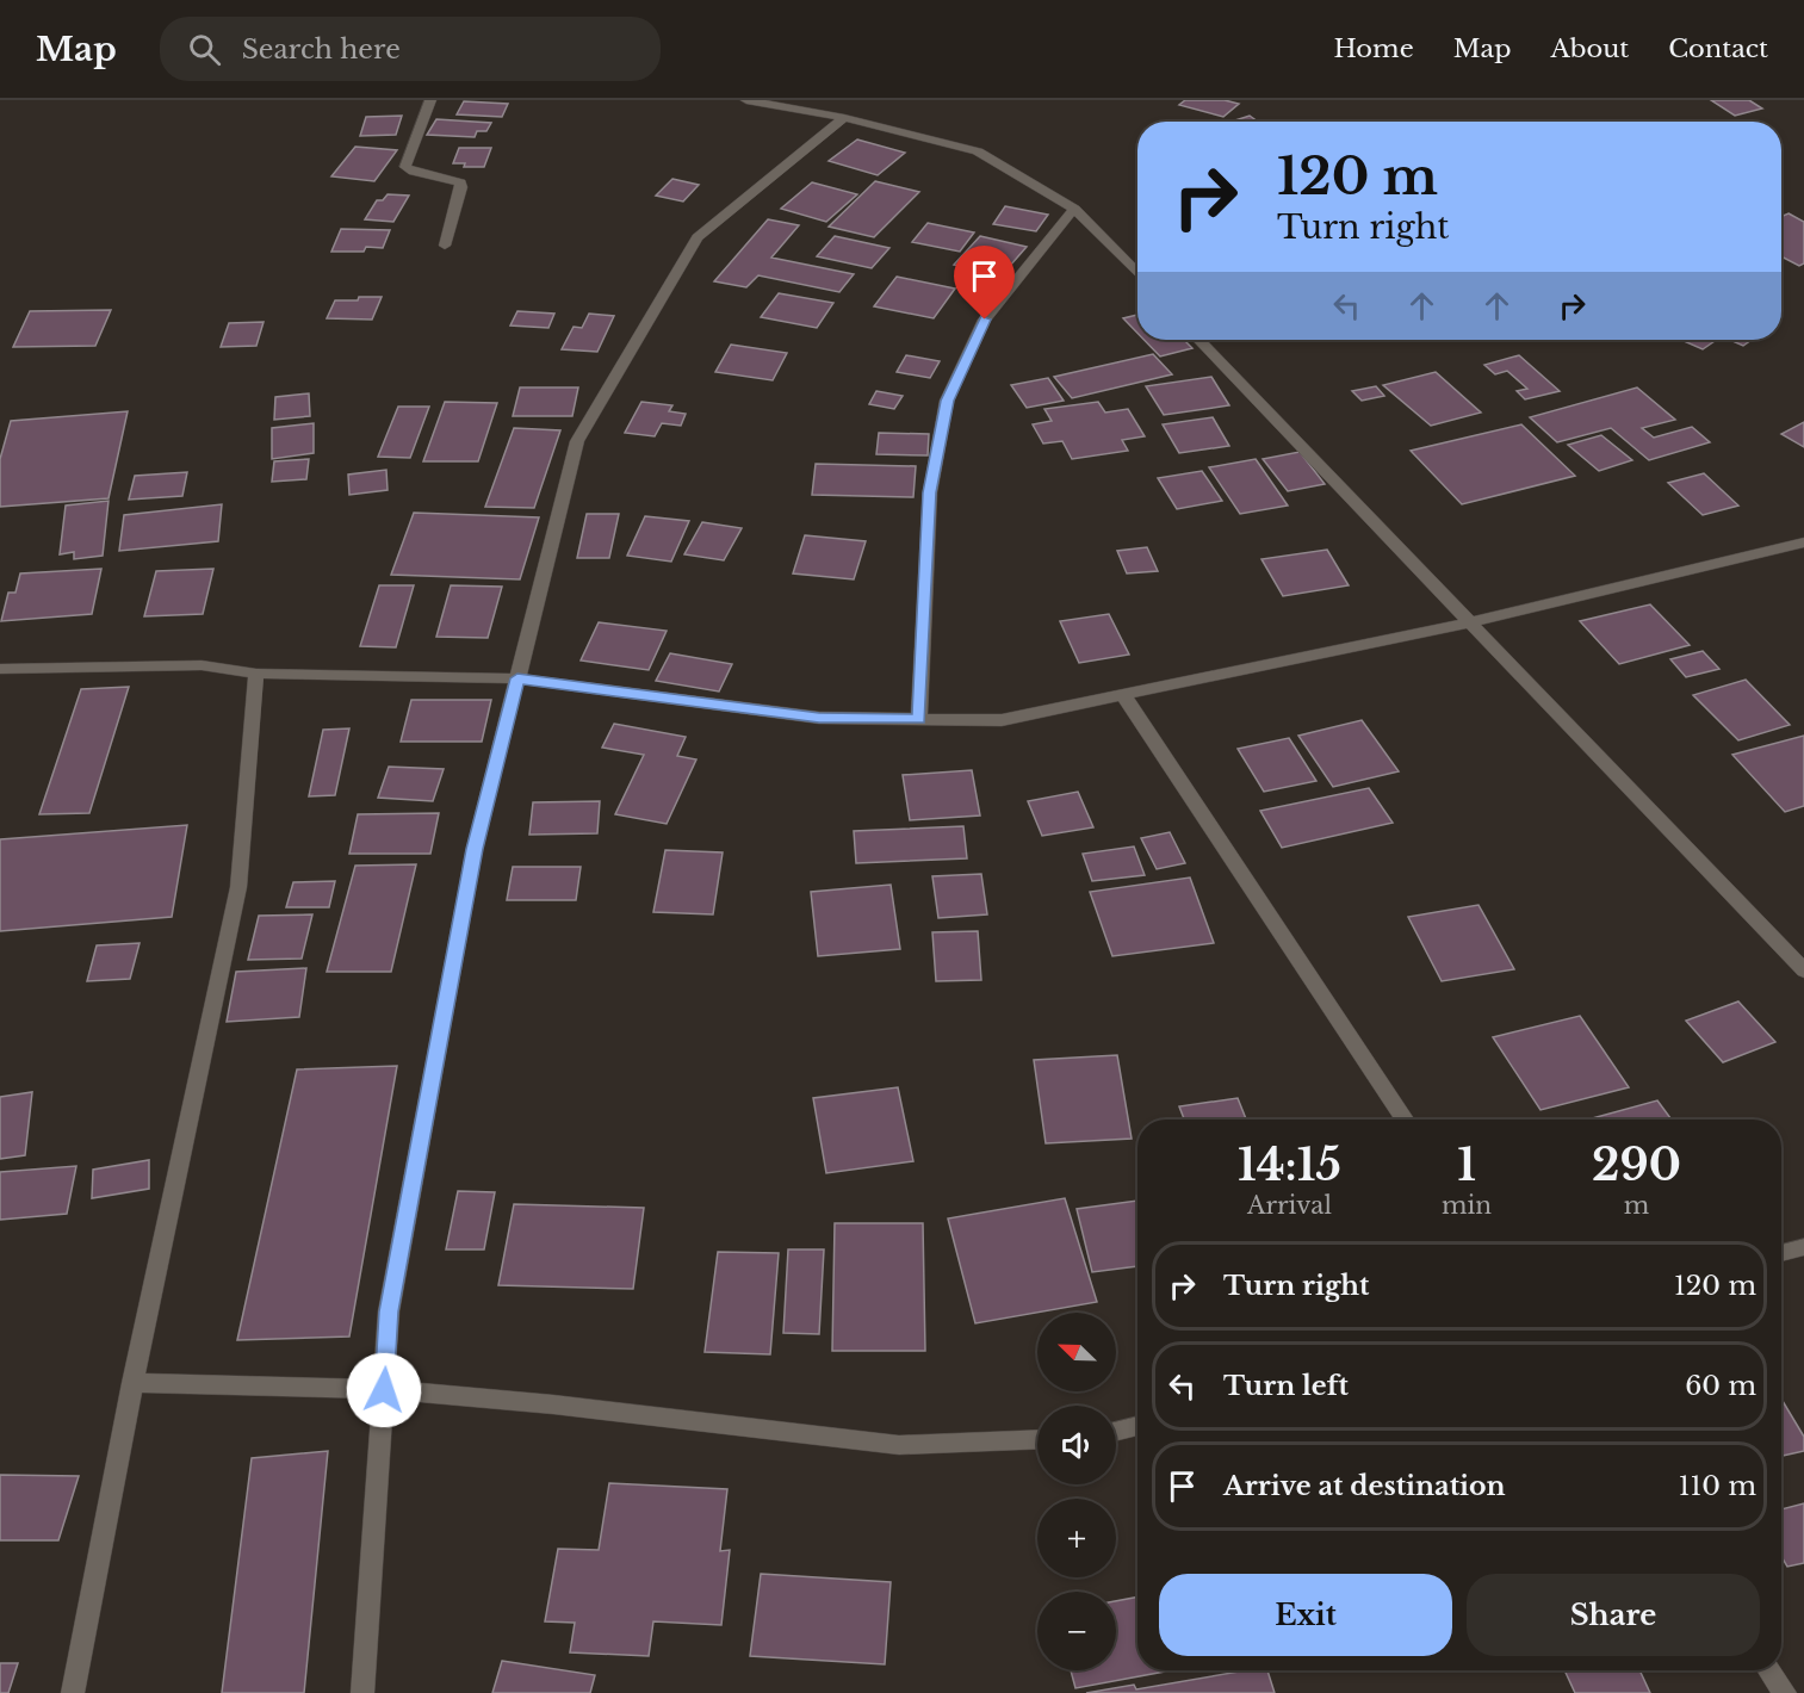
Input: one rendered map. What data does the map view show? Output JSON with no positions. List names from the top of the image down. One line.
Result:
{"north":"top left","page":{"header":"Map","search":"Search here","nav":["Home","Map","About","Contact"],"turn":["120 m","Turn right"],"eta":["14:15","Arrival","1","min","290","m"],"list":[{"name":"Turn right","value":"120 m"},{"name":"Turn left","value":"60 m"},{"name":"Arrive at destination","value":"110 m"}],"map_buttons":["+","−"],"buttons":["Exit","Share"]}}
